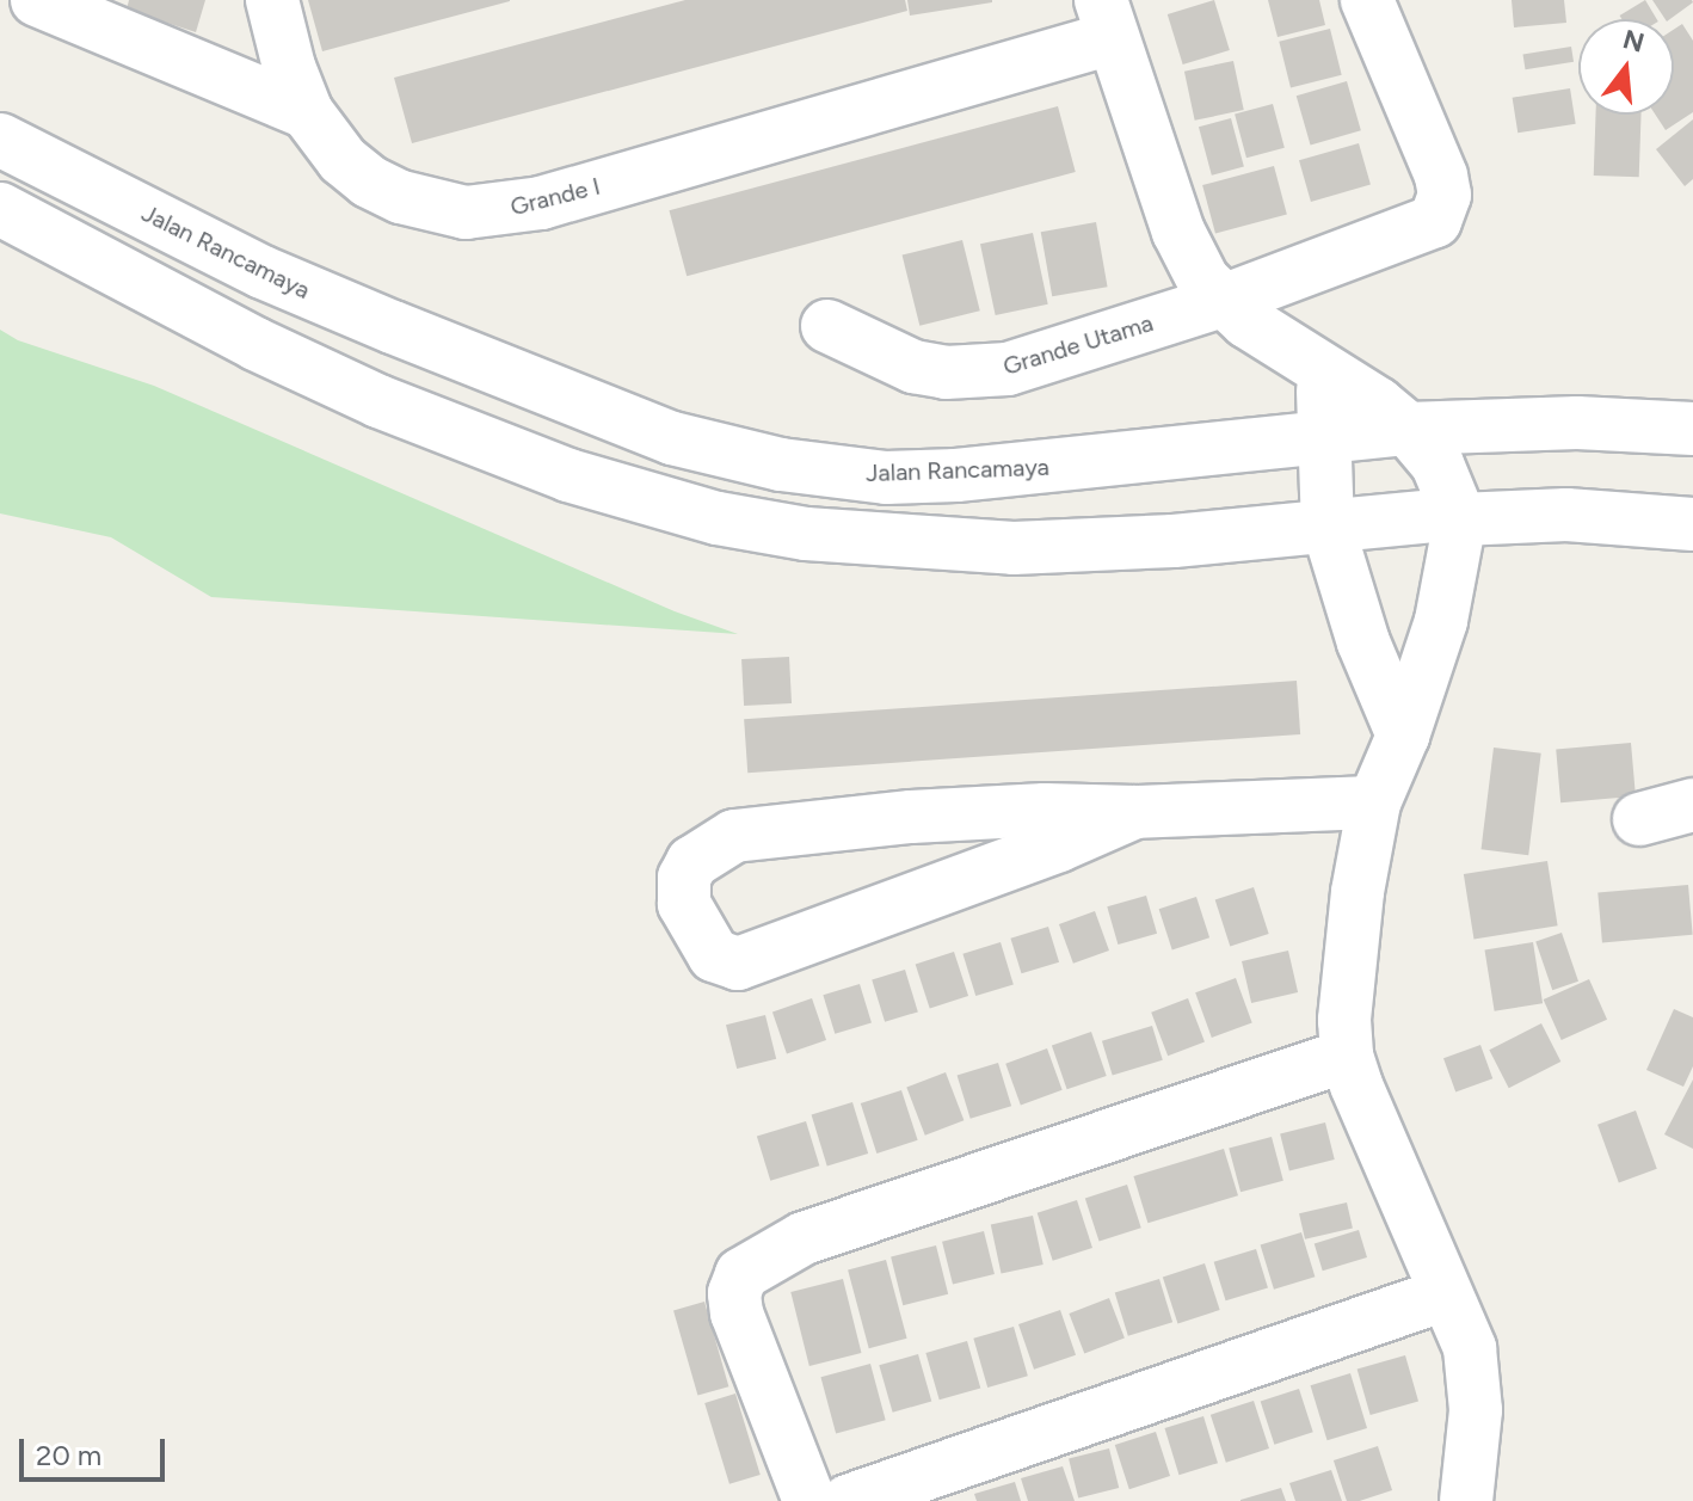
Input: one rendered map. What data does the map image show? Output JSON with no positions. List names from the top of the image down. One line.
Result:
{"streets":{"street":["Grande I","Jalan Rancamaya","Grande Utama"]},"scale_bar":"20 m","north":"top"}
